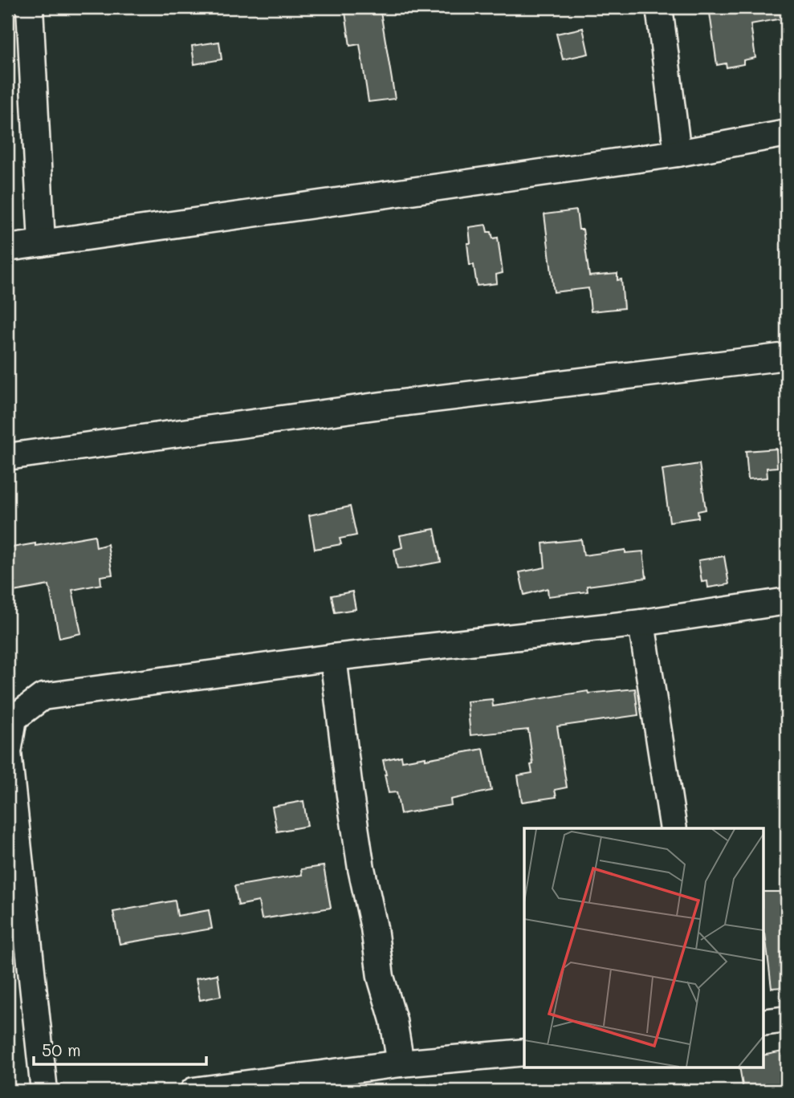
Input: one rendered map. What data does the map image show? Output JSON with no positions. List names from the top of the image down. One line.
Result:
{"scale_bar":"50 m"}
